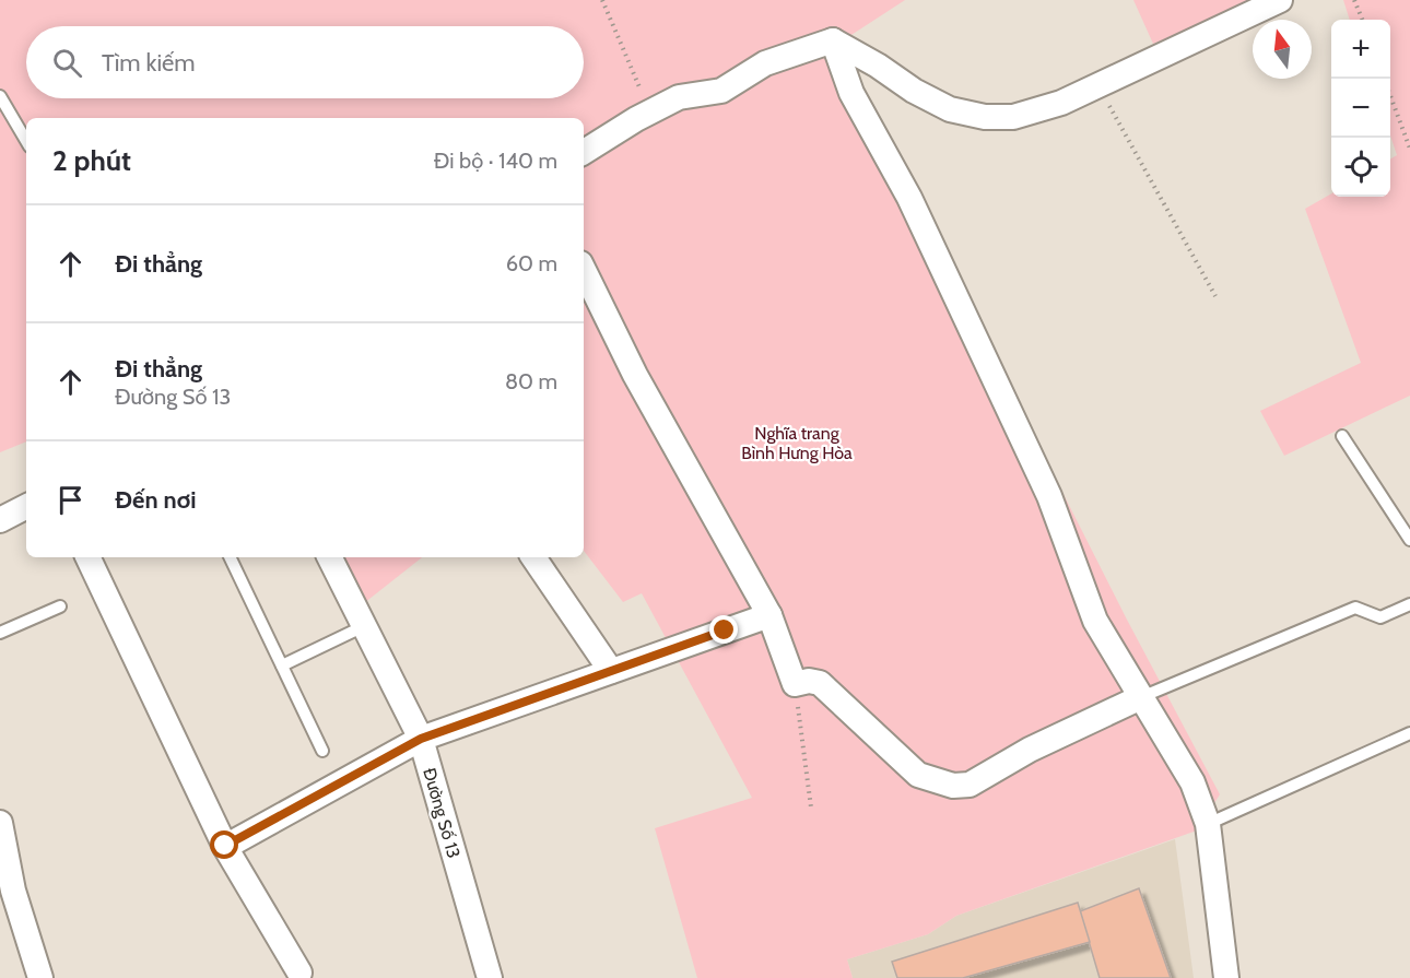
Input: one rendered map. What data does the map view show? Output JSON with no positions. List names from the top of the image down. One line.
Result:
{"streets":{"street":["Đường Số 13"]},"parks":["Nghĩa trang Bình Hưng Hòa"],"north":"top","page":{"map_buttons":["+","−"],"search":"Tìm kiếm","heading":["2 phút","Đi bộ · 140 m"],"list":[["Đi thẳng","60 m"],["Đi thẳng","Đường Số 13","80 m"],"Đến nơi"]}}
